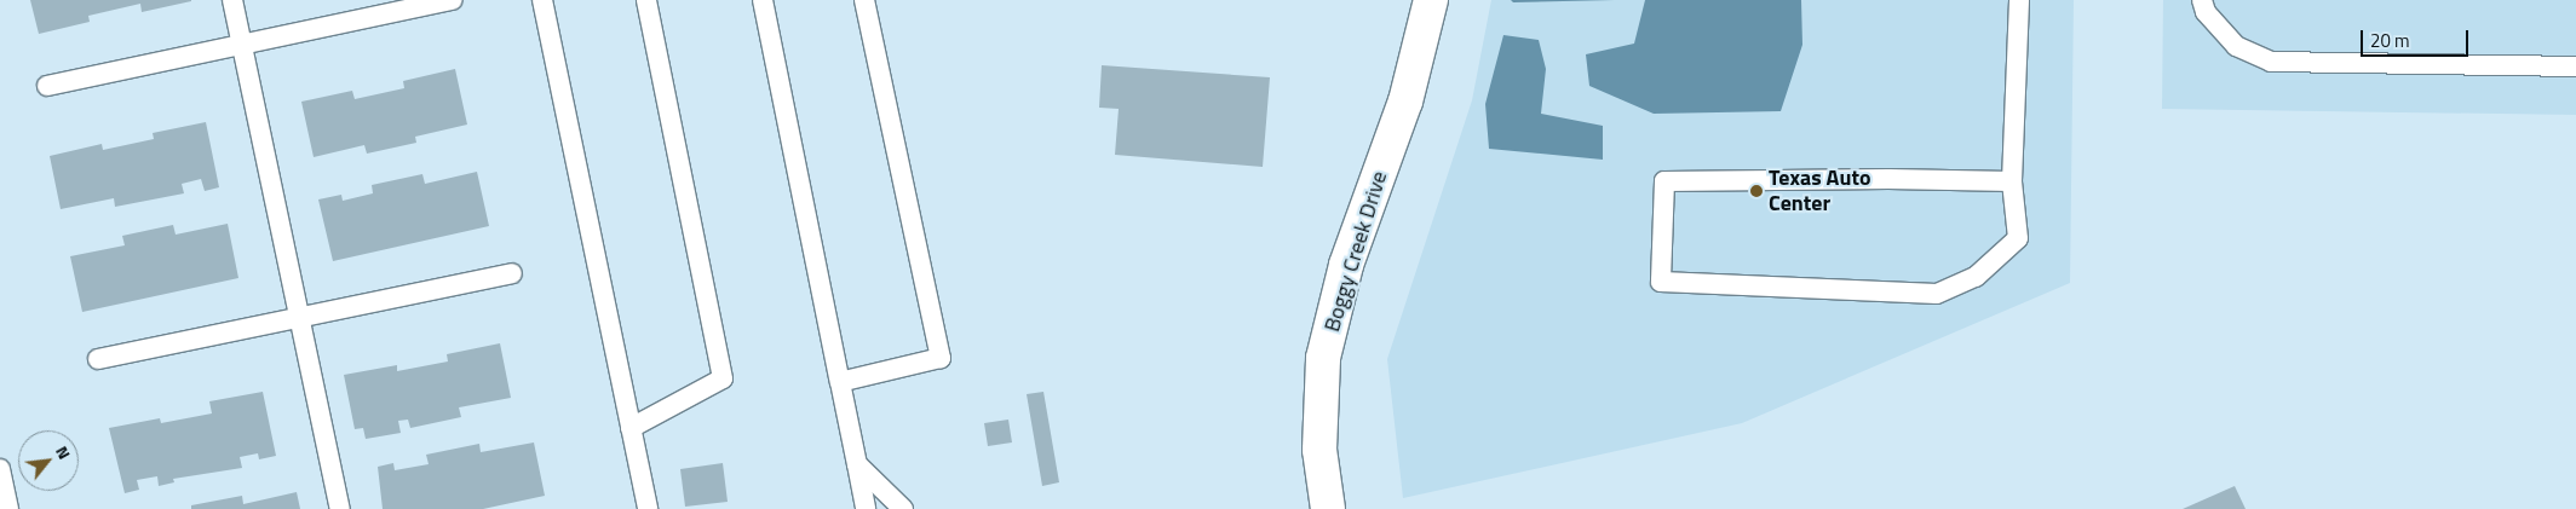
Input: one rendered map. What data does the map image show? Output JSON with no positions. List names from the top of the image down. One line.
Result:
{"streets":{"street":["Boggy Creek Drive"]},"places":["Texas Auto Center"],"scale_bar":"20 m","north":"top right"}
